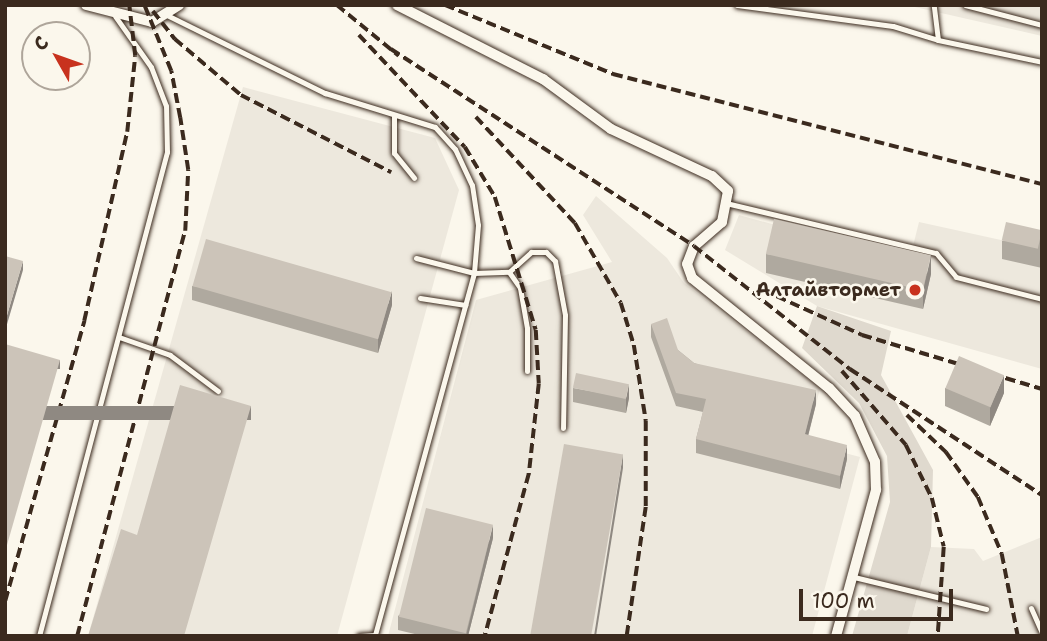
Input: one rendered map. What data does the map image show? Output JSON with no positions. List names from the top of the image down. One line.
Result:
{"places":["Алтайвтормет"],"scale_bar":"100 m","north":"top left"}
